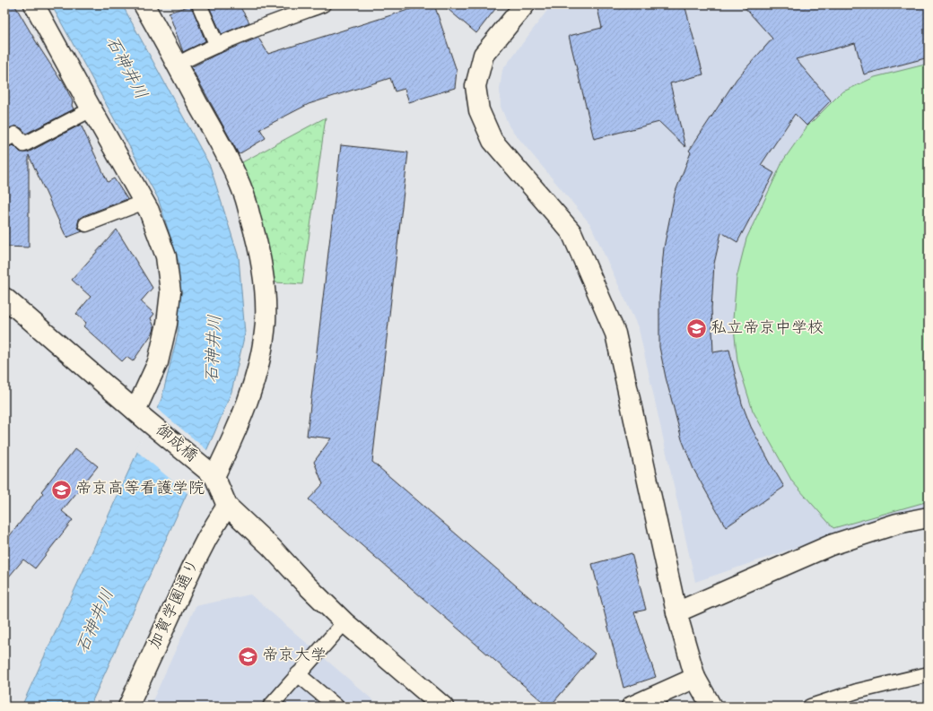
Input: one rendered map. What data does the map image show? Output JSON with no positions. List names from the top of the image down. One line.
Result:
{"streets":{"street":["御成橋","加賀学園通り"]},"water":["石神井川"],"places":{"school or university":["私立帝京中学校","帝京高等看護学院","帝京大学"]}}
